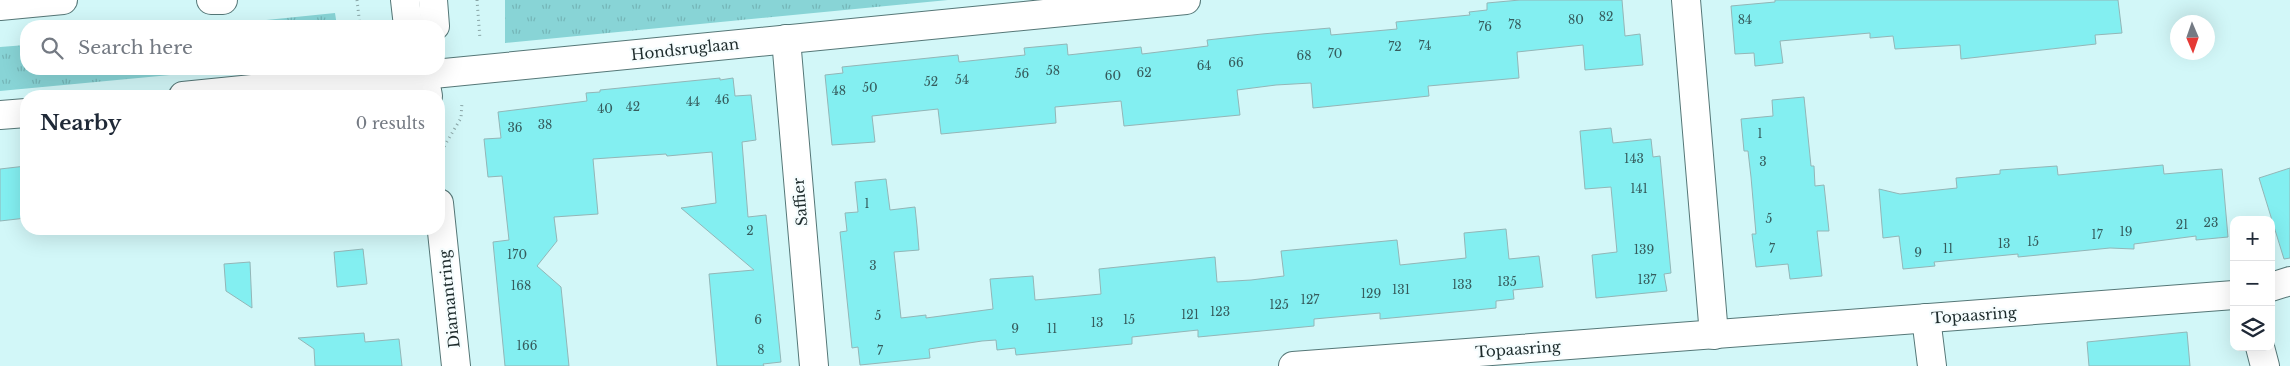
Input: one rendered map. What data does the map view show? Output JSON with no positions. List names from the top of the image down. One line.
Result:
{"streets":{"street":["Hondsruglaan","Saffier","Diamantring","Topaasring"]},"crossings":[["Hondsruglaan","Saffier"]],"house_numbers":["82","80","84","78","76","74","72","70","68","66","64","58","62","56","60","54","52","50","48","46","44","42","40","38","36","1","143","3","141","1","5","23","21","2","19","17","15","13","7","11","139","9","170","3","137","135","133","168","131","129","127","125","123","121","5","6","15","13","9","11","166","8","7"],"north":"bottom","page":{"search":"Search here","heading":["Nearby","0 results"],"map_buttons":["+","−"]}}
